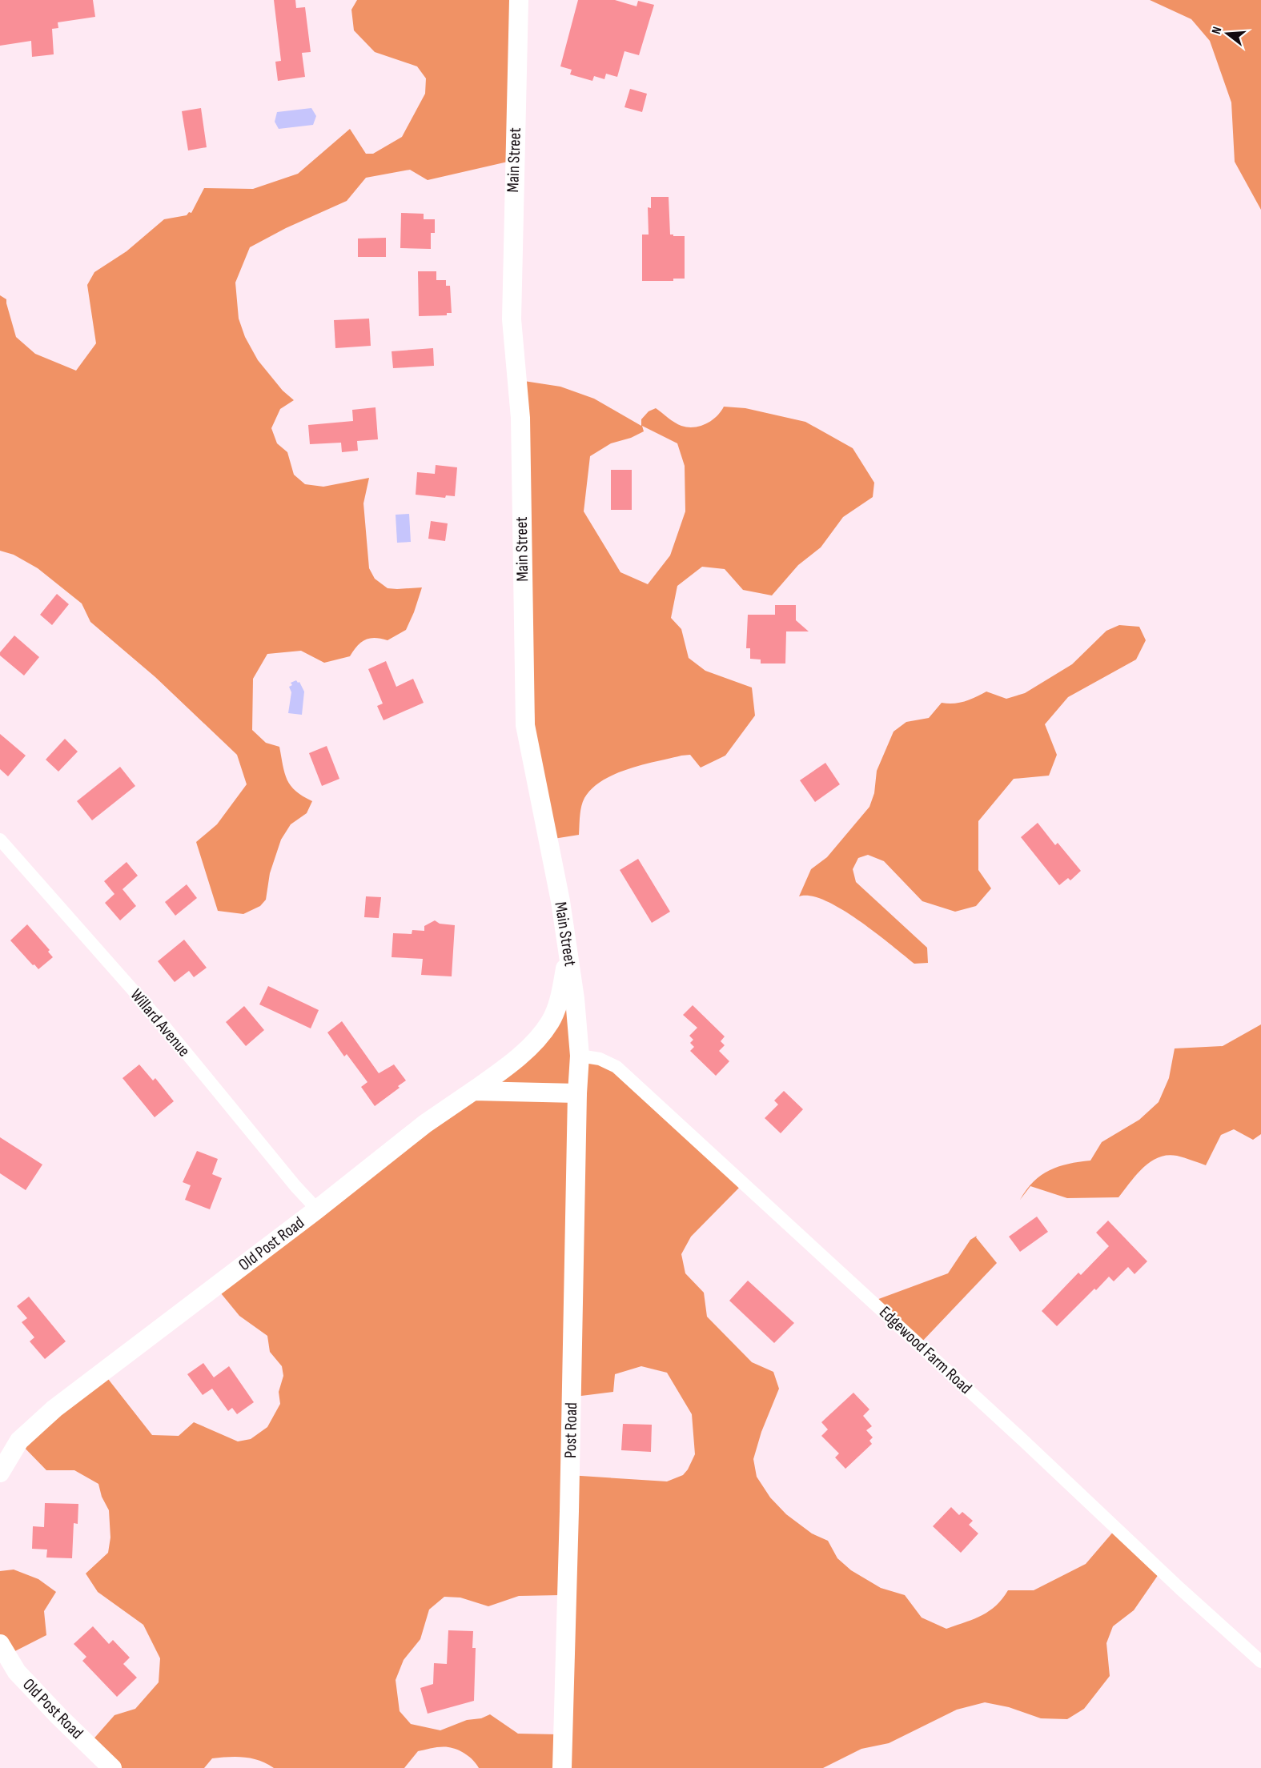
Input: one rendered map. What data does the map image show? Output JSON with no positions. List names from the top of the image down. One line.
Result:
{"streets":{"main road":["Main Street","Old Post Road","Post Road"],"street":["Willard Avenue","Edgewood Farm Road"]},"crossings":[["Main Street","Old Post Road"],["Main Street","Edgewood Farm Road"],["Main Street","Post Road"],["Willard Avenue","Old Post Road"]],"north":"left"}
